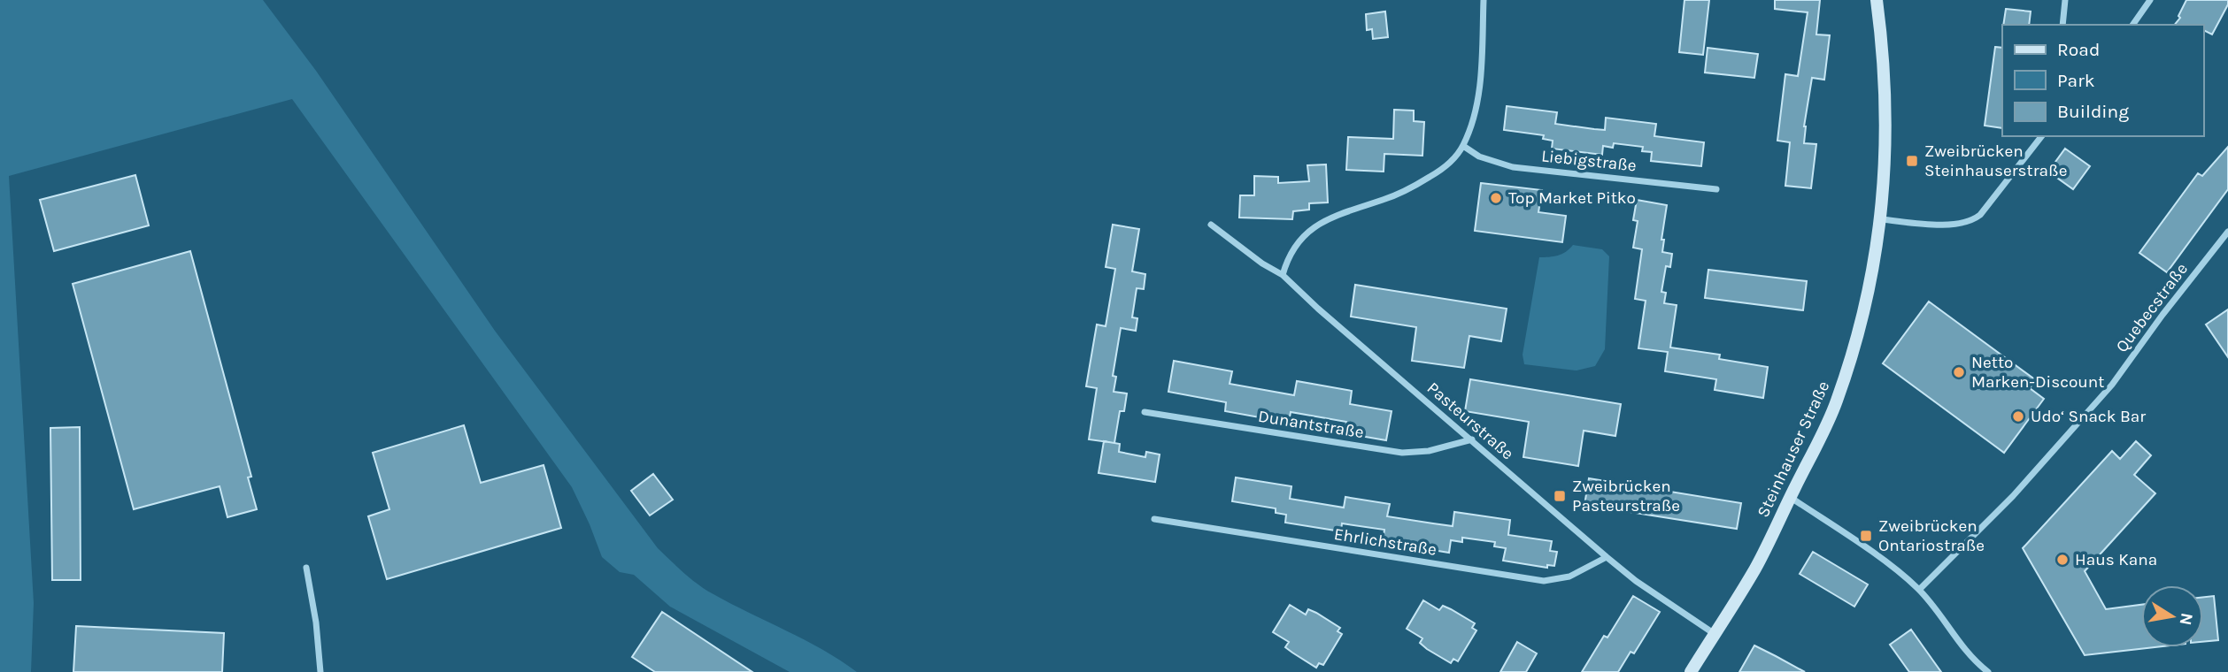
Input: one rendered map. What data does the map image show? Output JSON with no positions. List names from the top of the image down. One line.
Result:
{"streets":{"main road":["Steinhauser Straße"],"street":["Liebigstraße","Quebecstraße","Pasteurstraße","Dunantstraße","Ehrlichstraße"]},"crossings":[["Pasteurstraße","Dunantstraße"],["Pasteurstraße","Steinhauser Straße"],["Pasteurstraße","Ehrlichstraße"]],"places":{"transit":["Zweibrücken Steinhauserstraße","Zweibrücken Pasteurstraße","Zweibrücken Ontariostraße"],"other":["Top Market Pitko","Netto Marken-Discount","Udo‘ Snack Bar","Haus Kana"]},"legend":["Road","Park","Building"],"north":"right"}
